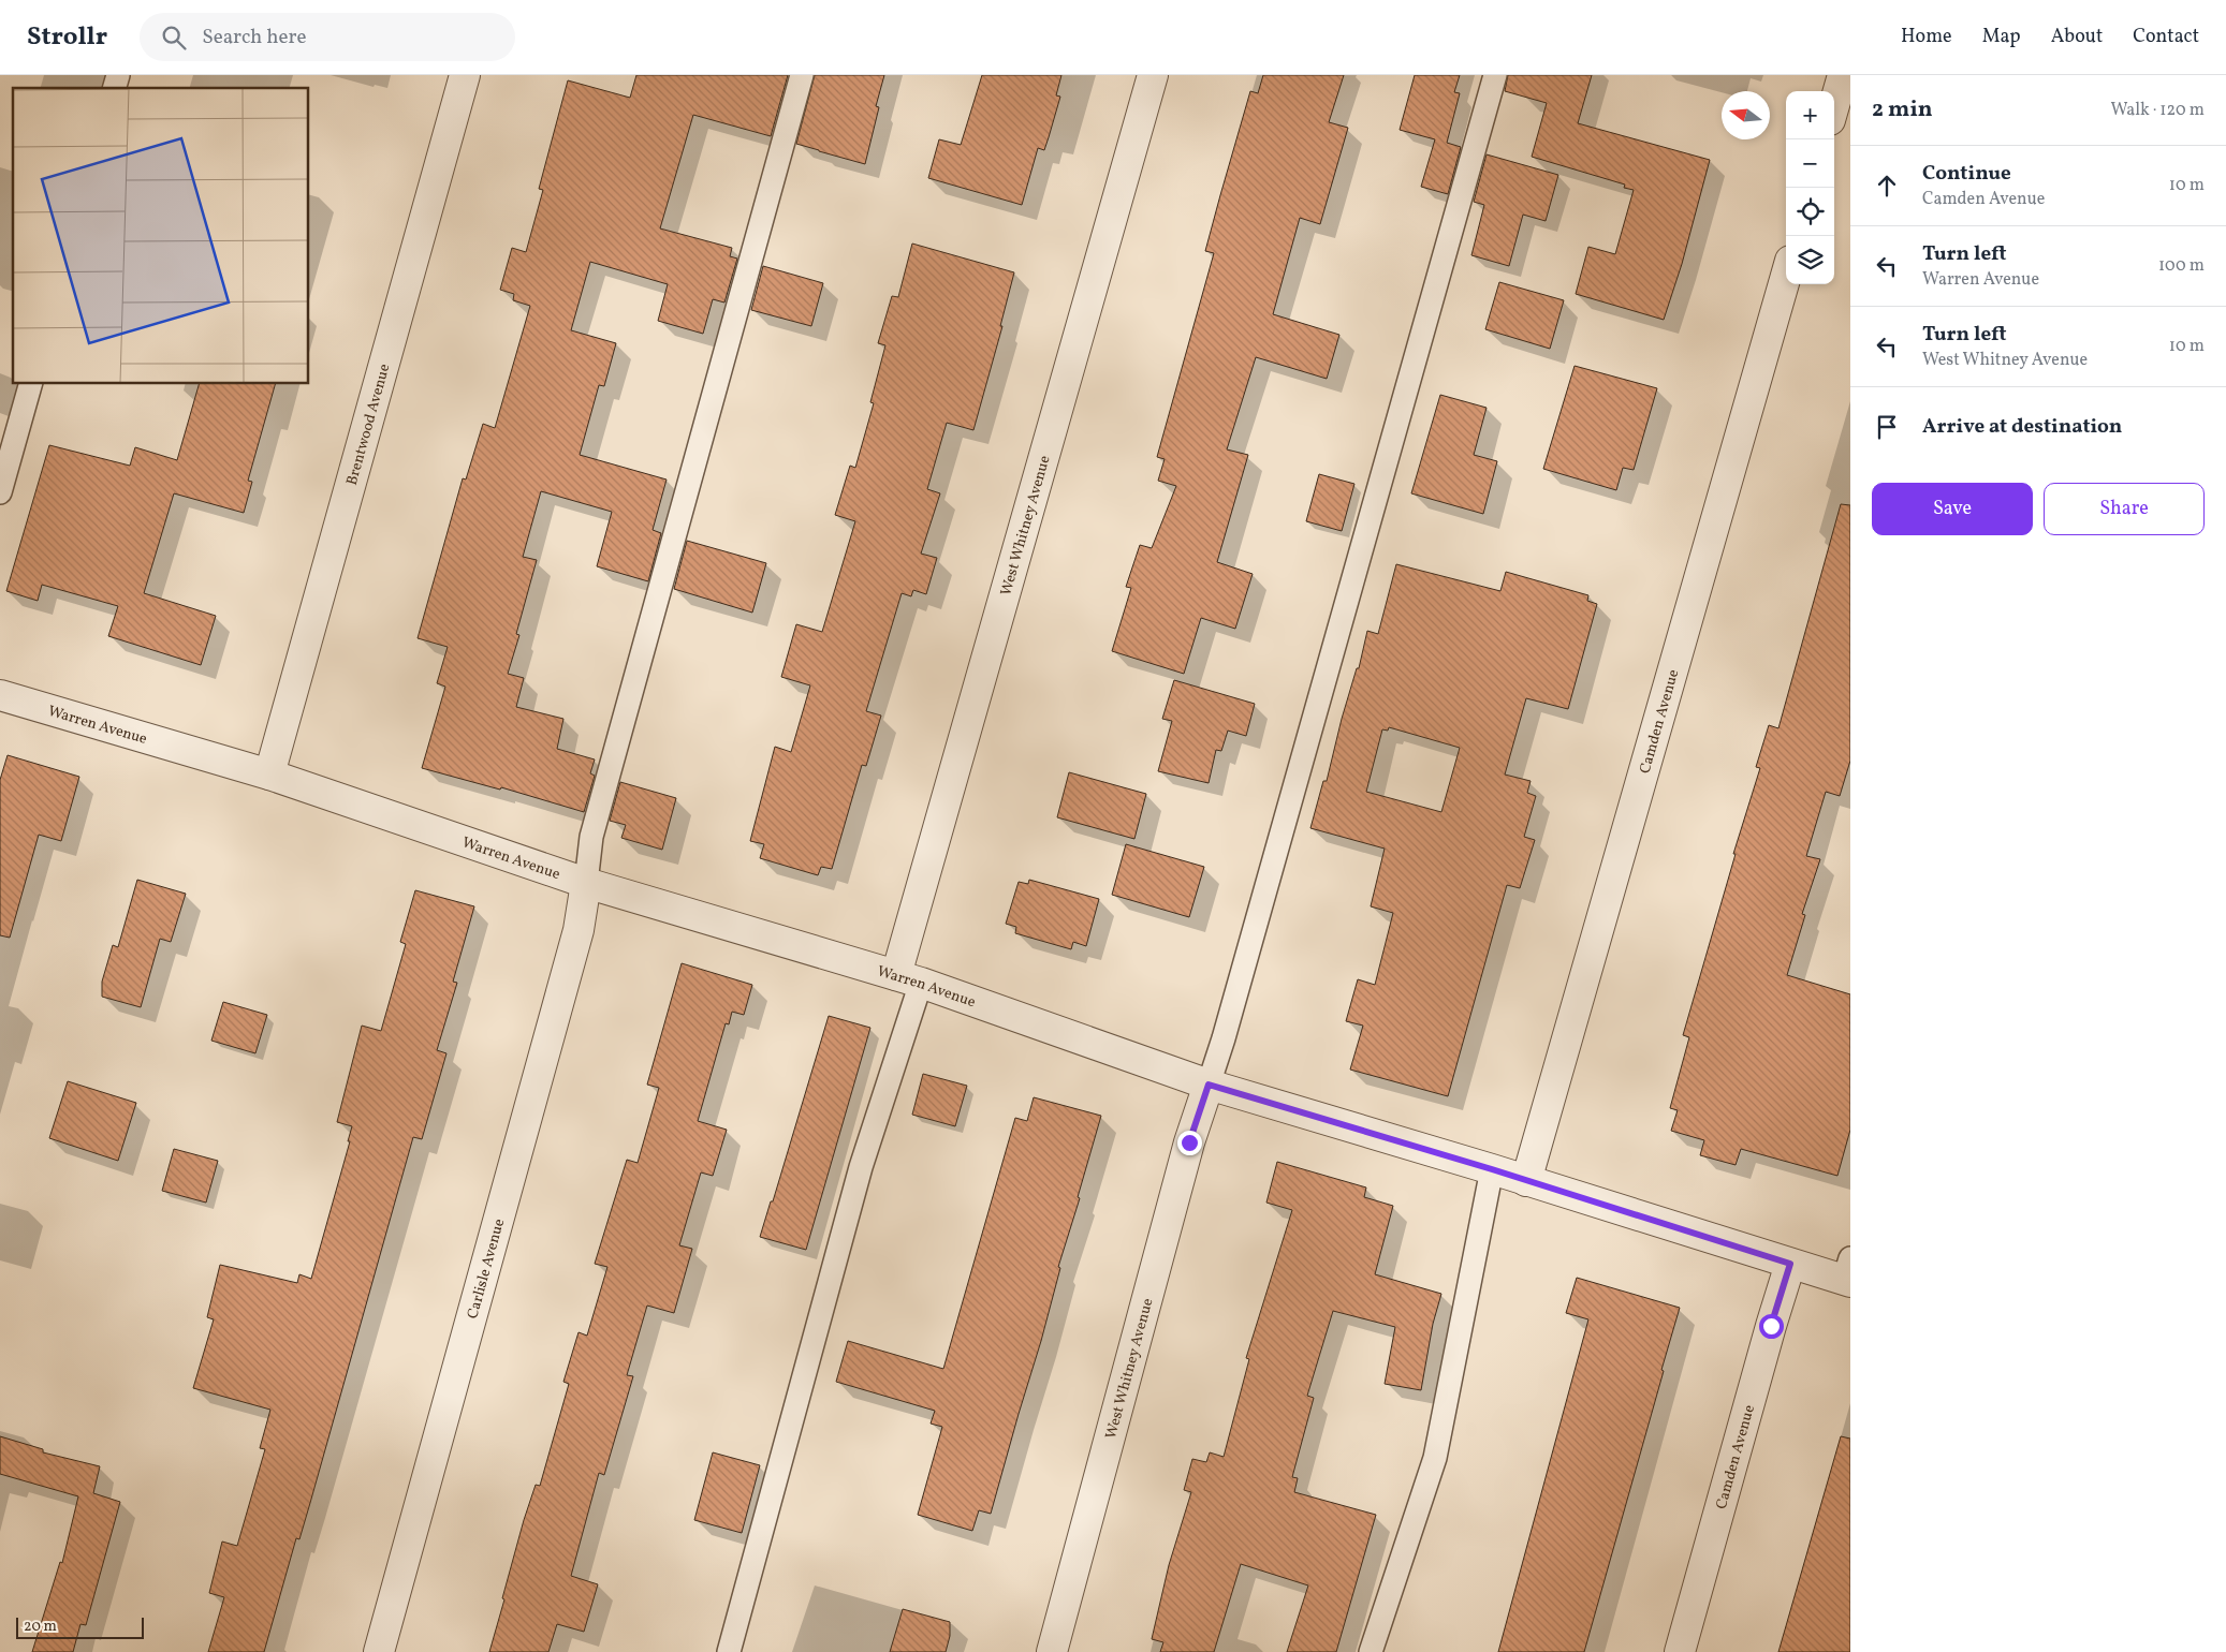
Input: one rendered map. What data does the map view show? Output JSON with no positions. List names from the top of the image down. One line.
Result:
{"streets":{"street":["Brentwood Avenue","West Whitney Avenue","Camden Avenue","Warren Avenue","Carlisle Avenue"]},"crossings":[["Brentwood Avenue","Warren Avenue"],["West Whitney Avenue","Warren Avenue"],["Camden Avenue","Warren Avenue"],["Warren Avenue","Carlisle Avenue"]],"scale_bar":"20 m","north":"left","page":{"header":"Strollr","search":"Search here","nav":["Home","Map","About","Contact"],"heading":["2 min","Walk · 120 m"],"map_buttons":["+","−"],"list":[["Continue","Camden Avenue","10 m"],["Turn left","Warren Avenue","100 m"],["Turn left","West Whitney Avenue","10 m"],"Arrive at destination"],"buttons":["Save","Share"],"scale":"20 m"}}
